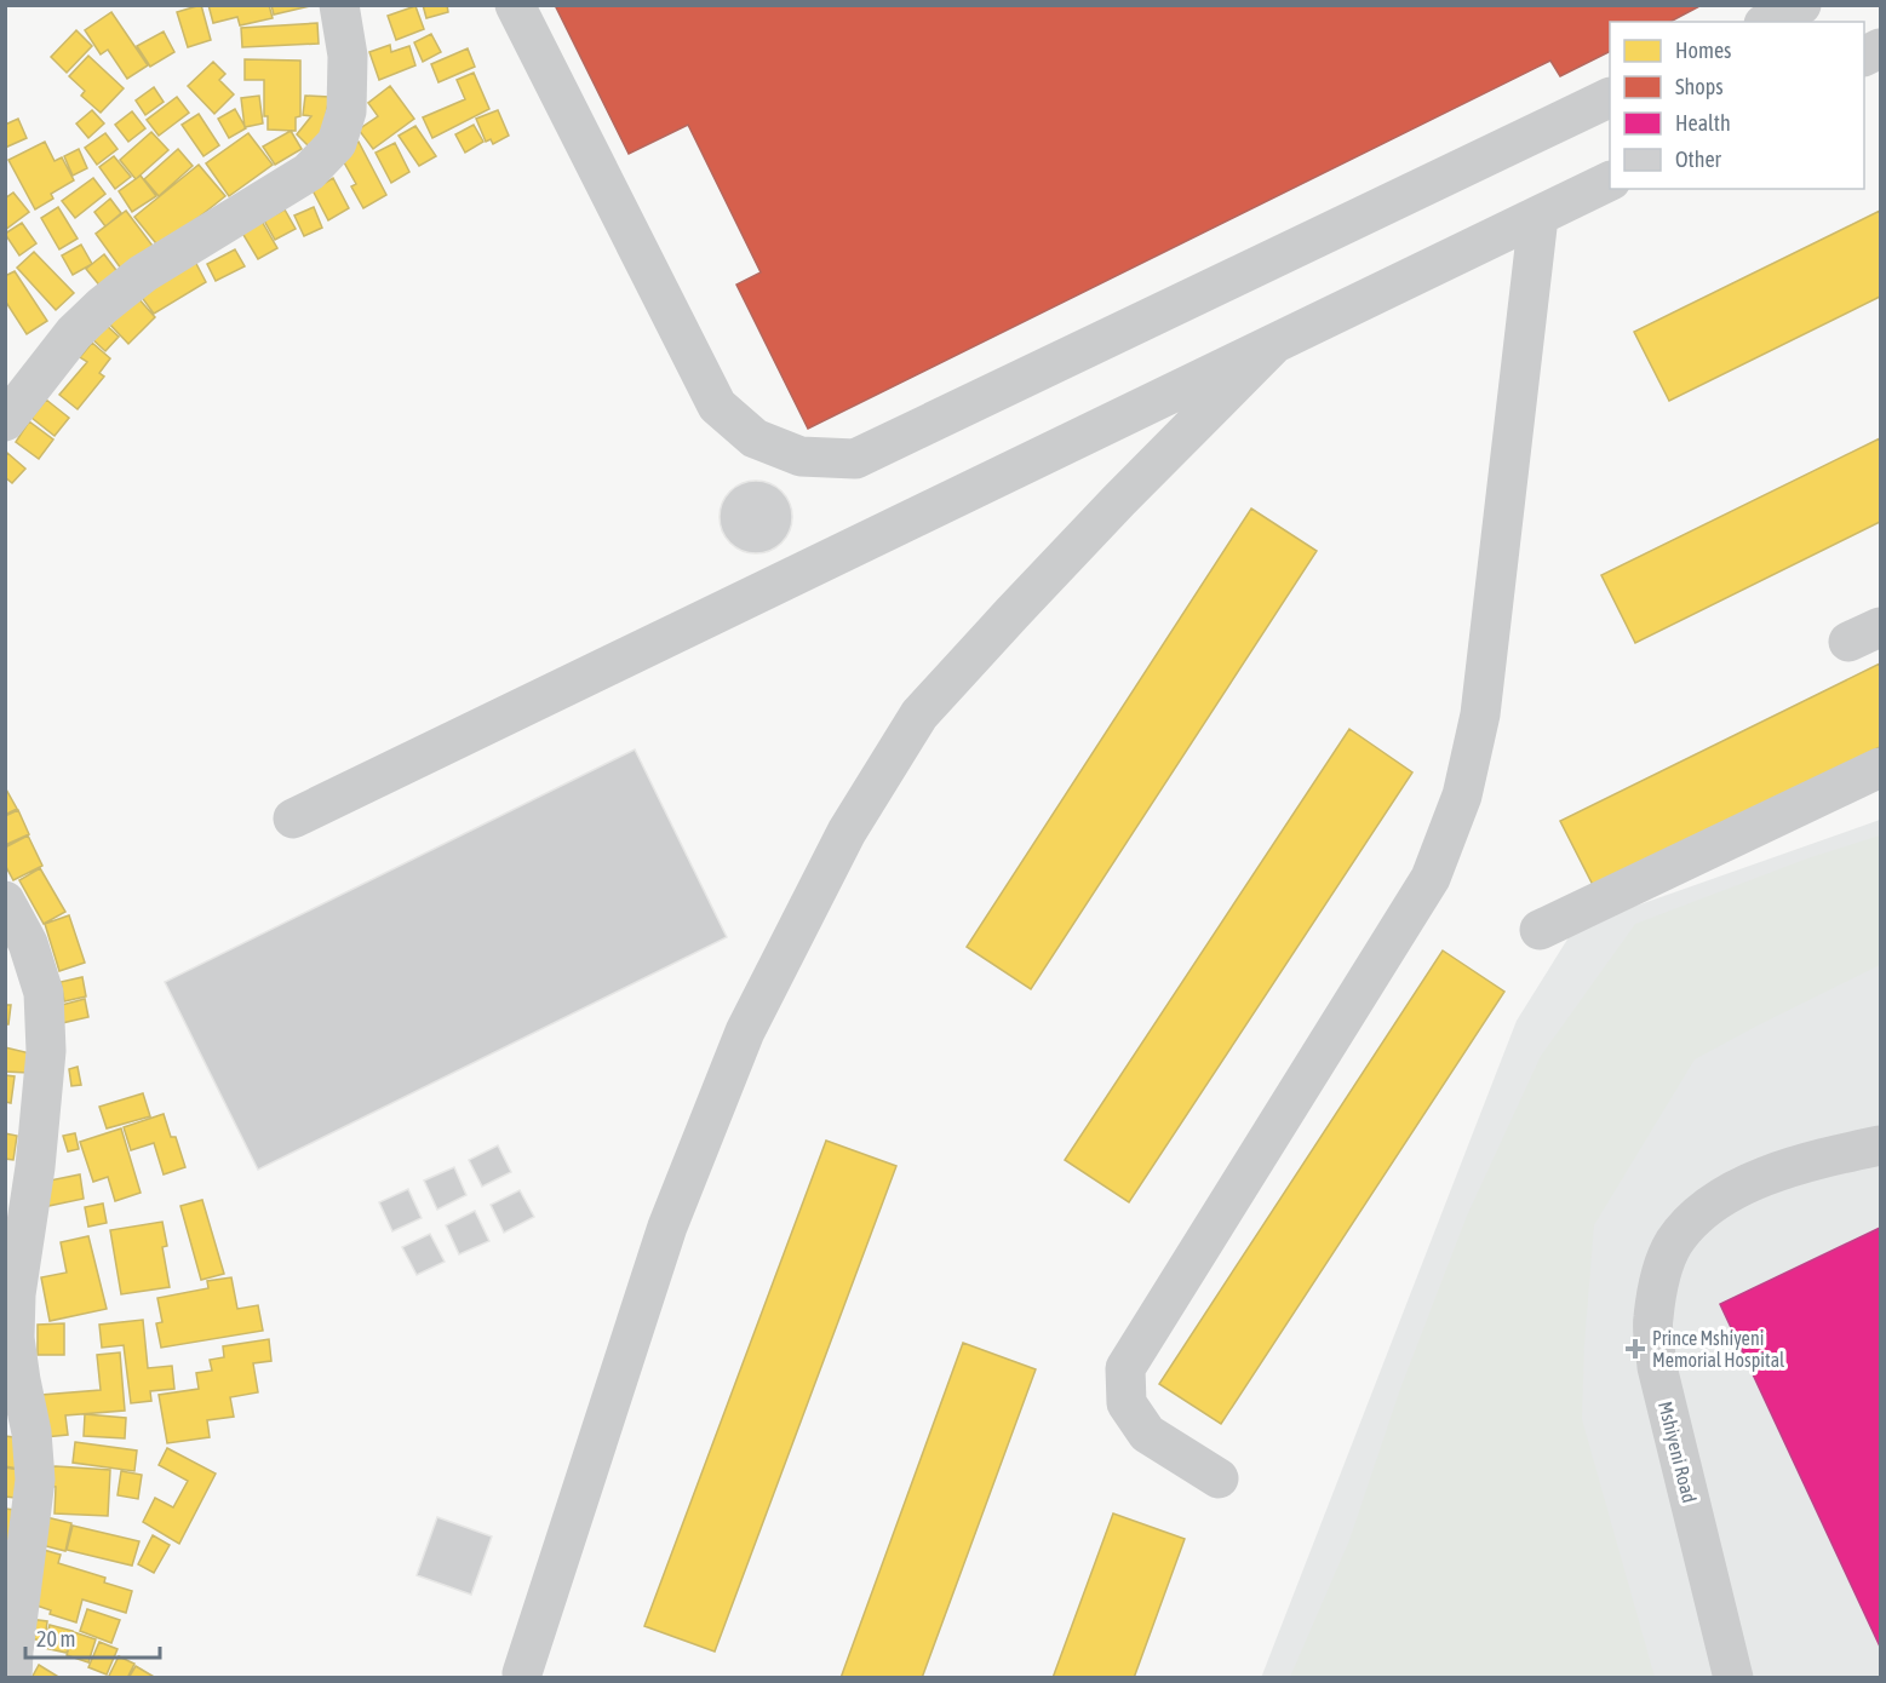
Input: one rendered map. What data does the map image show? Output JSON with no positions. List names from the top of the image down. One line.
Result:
{"streets":{"street":["Mshiyeni Road"]},"places":{"health":["Prince Mshiyeni Memorial Hospital"]},"legend":["Homes","Shops","Health","Other"],"scale_bar":"20 m"}
